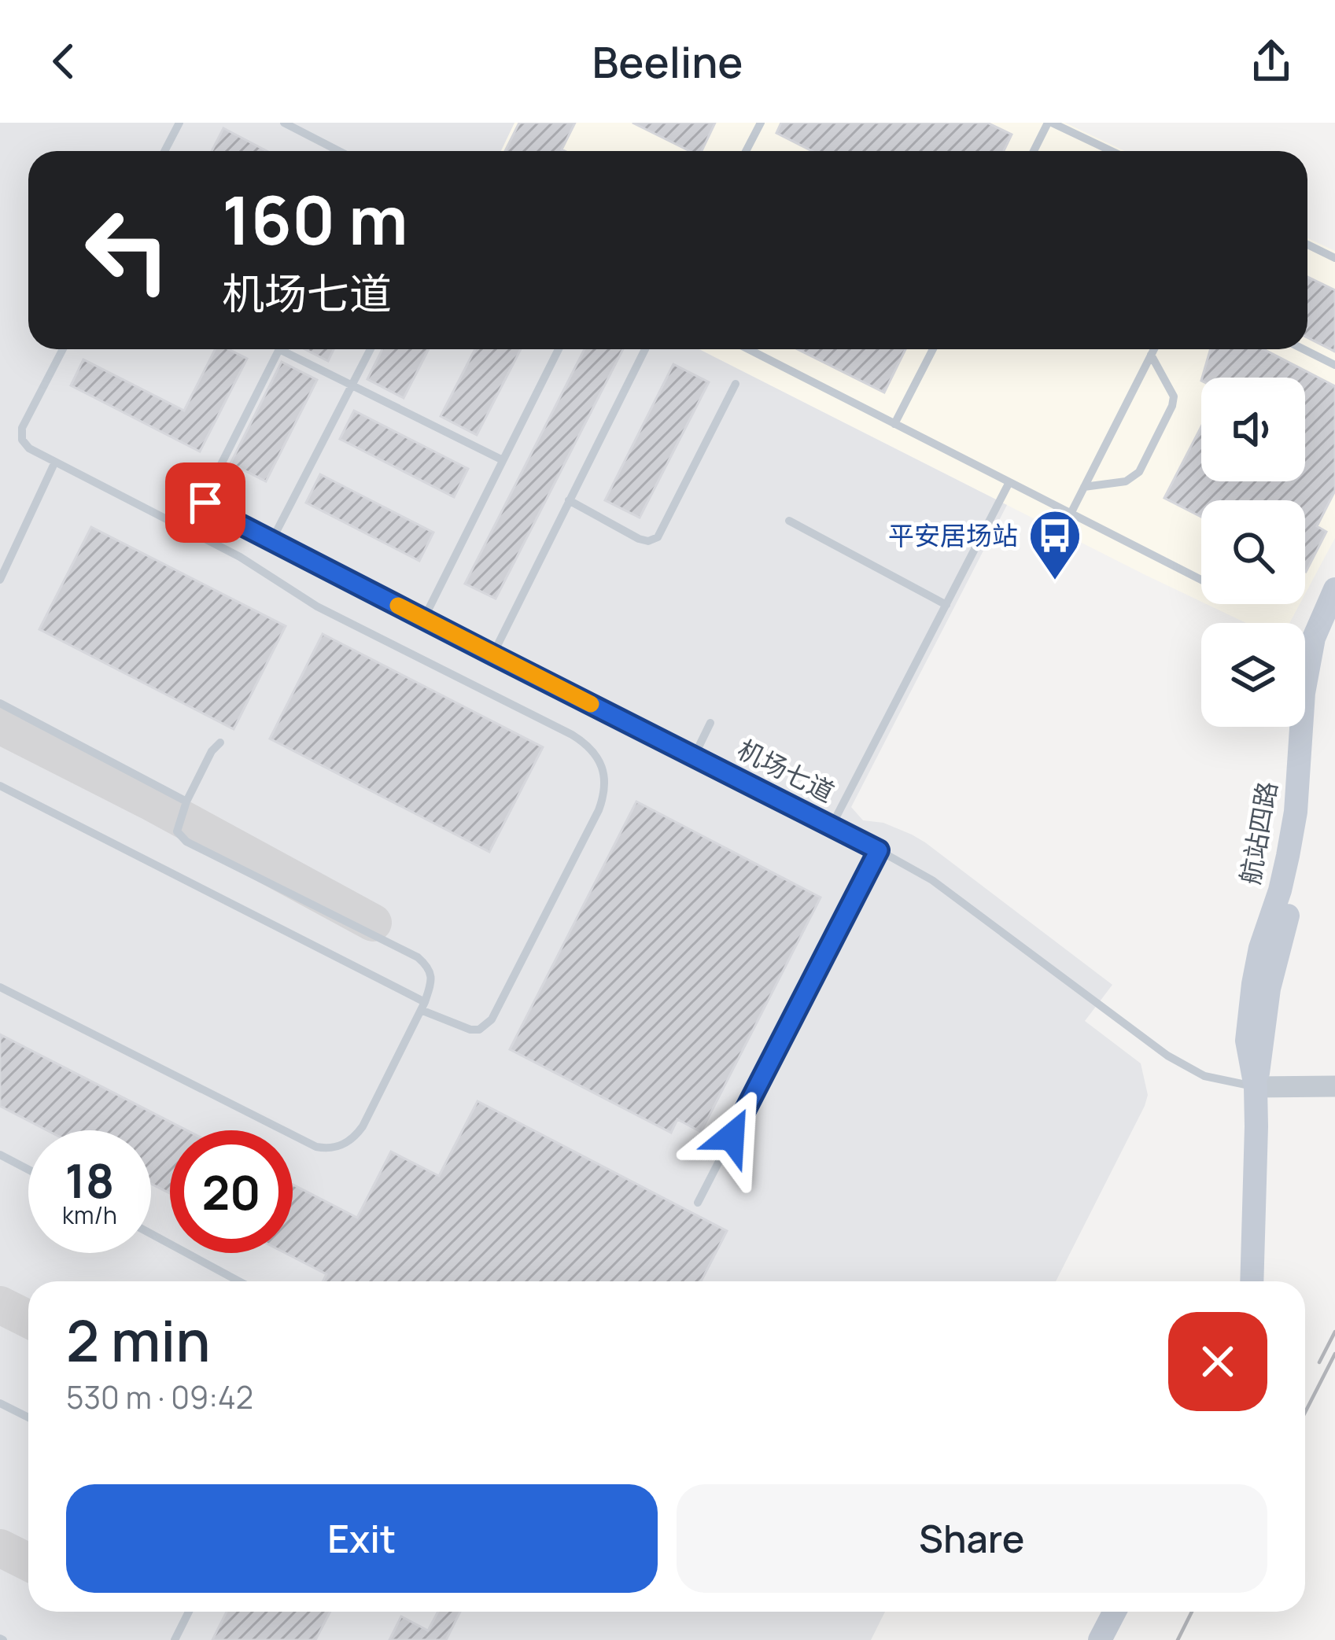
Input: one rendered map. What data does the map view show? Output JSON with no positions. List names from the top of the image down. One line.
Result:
{"streets":{"main road":["航站四路"],"street":["机场七道"]},"crossings":[["机场七道","航站四路"]],"places":{"bus stop":["平安居场站"]},"page":{"header":"Beeline","turn":["160 m","机场七道"],"speed":"18 km/h","limit":"20","heading":["2 min","530 m · 09:42"],"buttons":["Exit","Share"]}}
